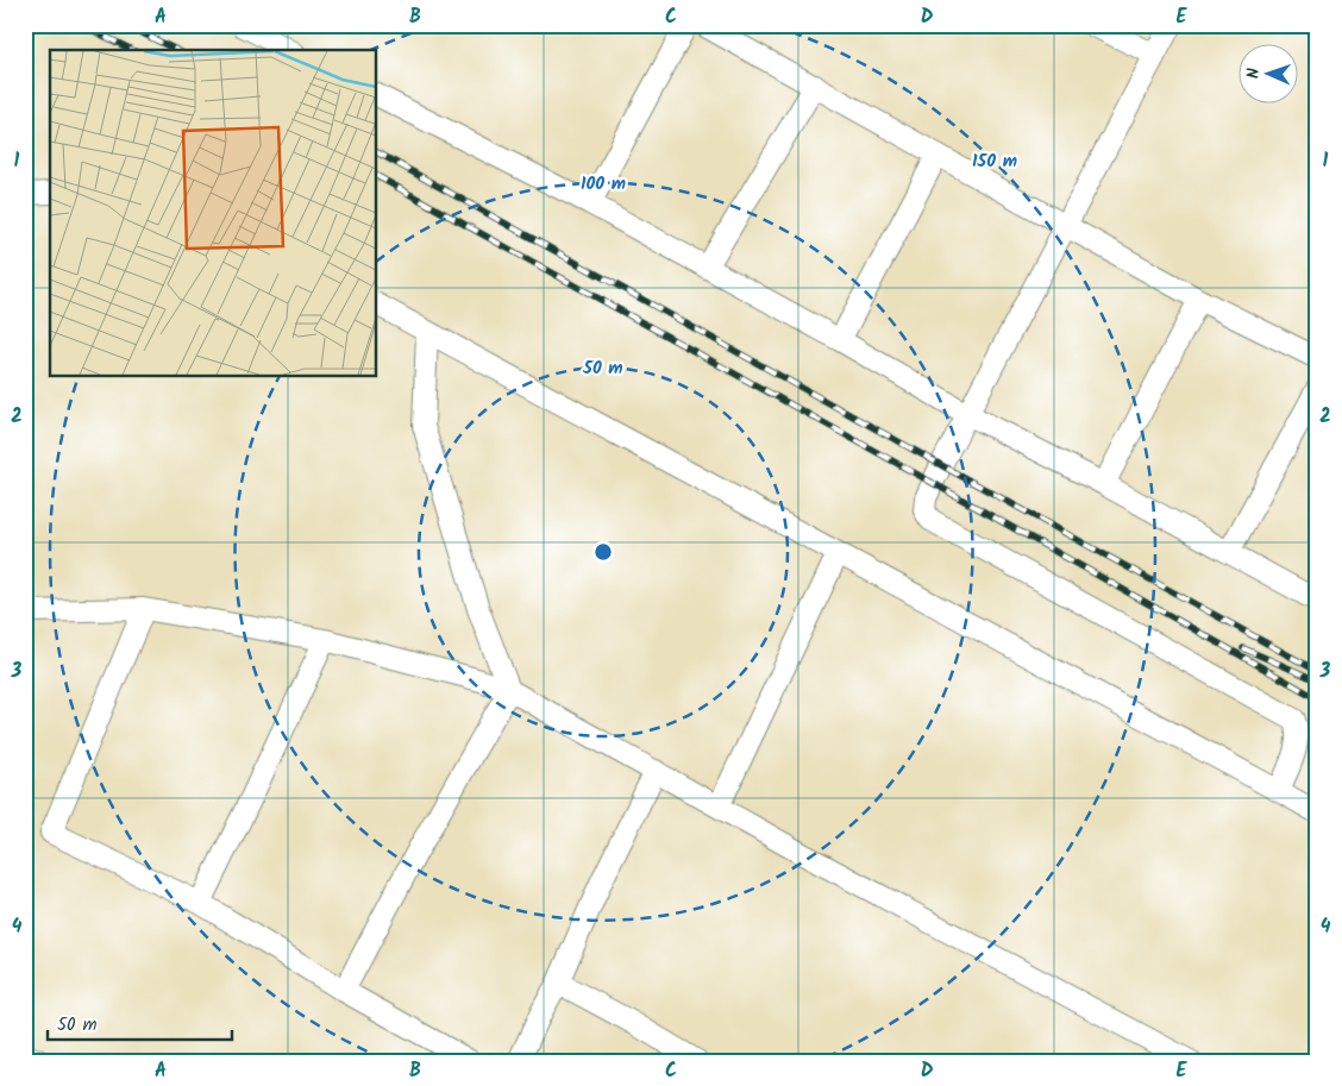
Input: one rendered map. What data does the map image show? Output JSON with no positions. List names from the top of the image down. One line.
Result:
{"scale_bar":"50 m","north":"left","grid":{"columns":["A","B","C","D","E"],"rows":["1","2","3","4"]},"rings":["150 m","100 m","50 m"]}
